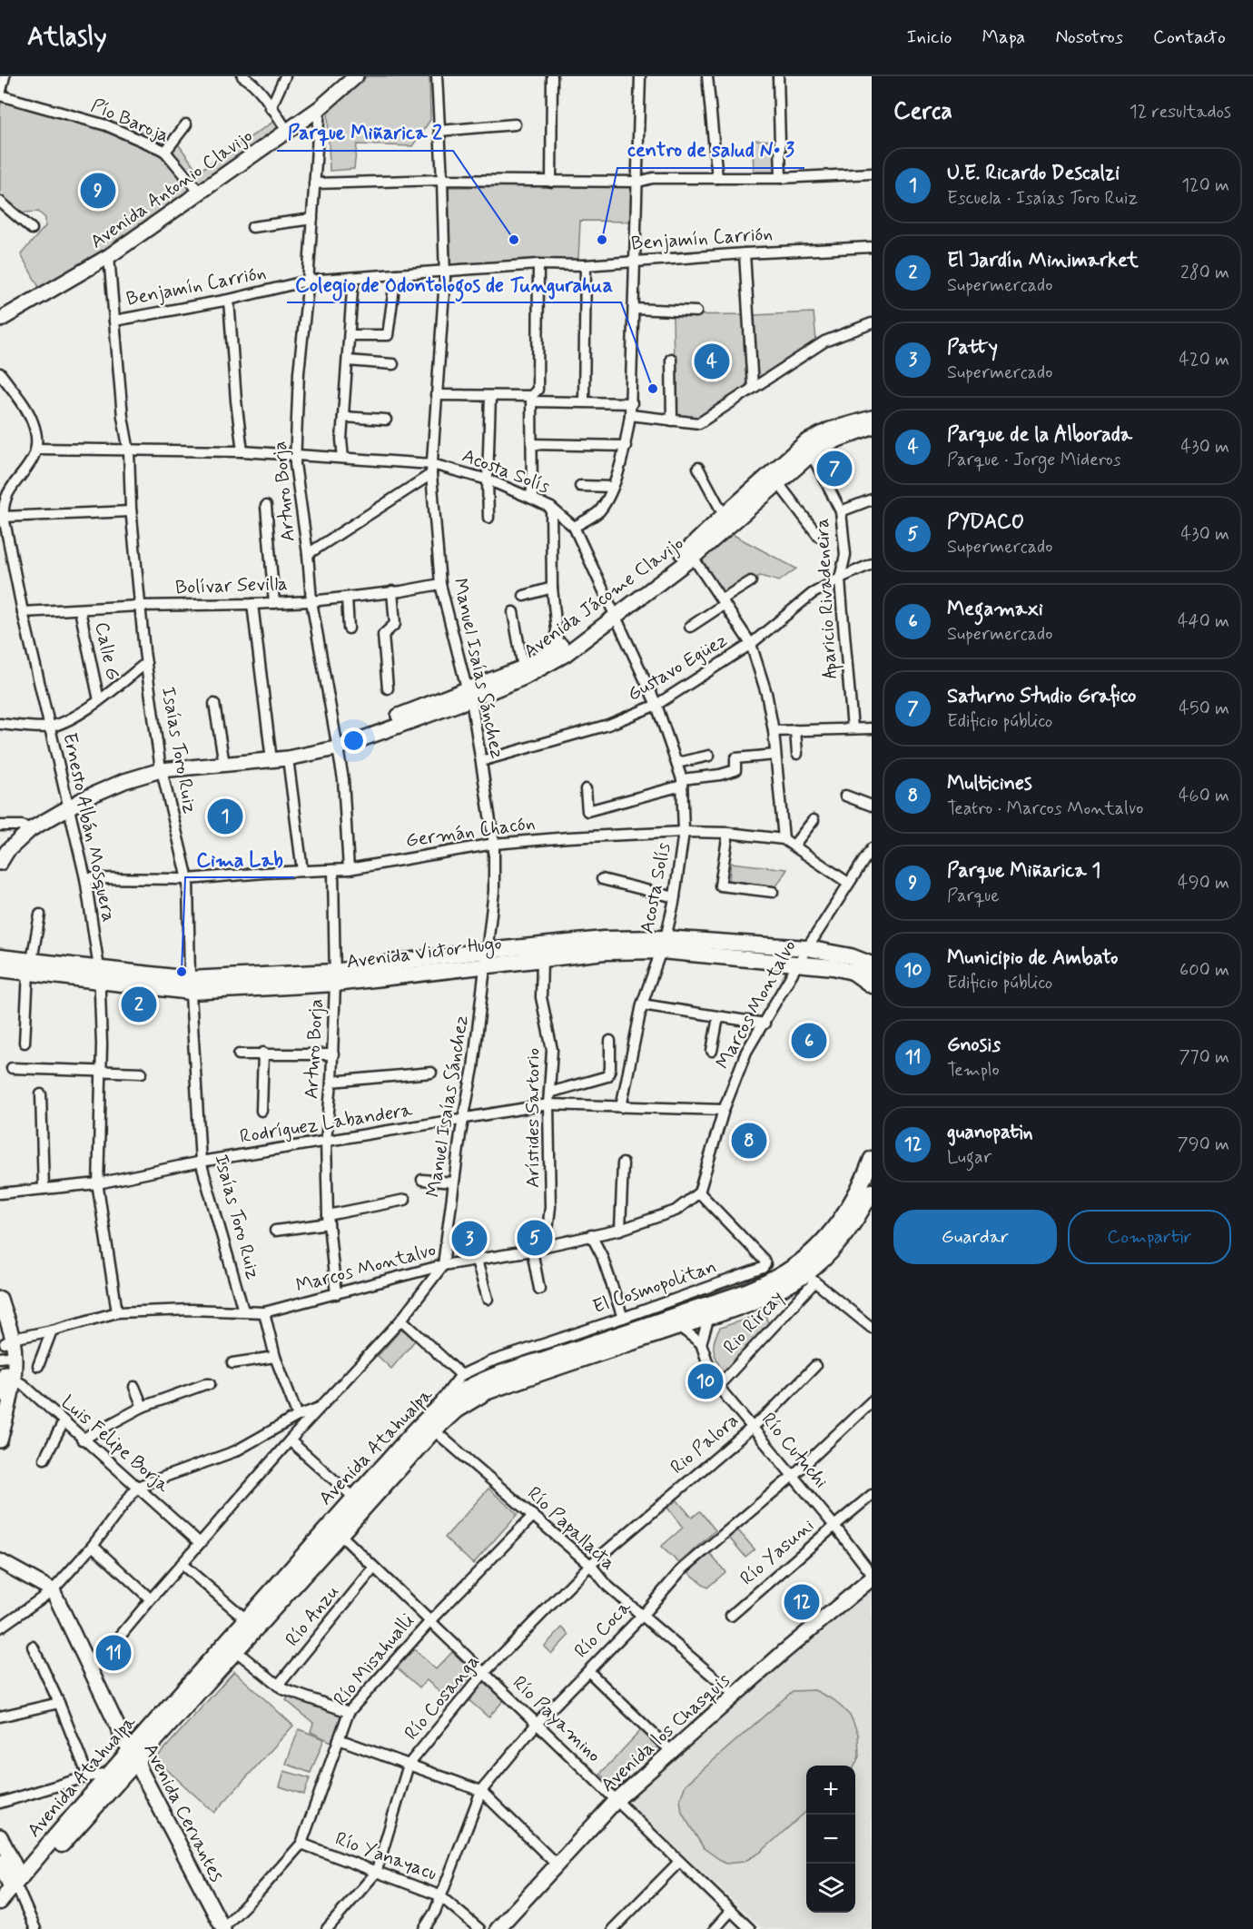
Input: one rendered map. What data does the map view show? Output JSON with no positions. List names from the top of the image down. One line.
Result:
{"streets":{"main road":["Avenida Victor Hugo","Avenida Atahualpa"],"street":["Pío Baroja","Avenida Antonio Clavijo","Benjamín Carrión","Acosta Solís","Arturo Borja","Bolívar Sevilla","Avenida Jácome Clavijo","Aparicio Rivadeneira","Calle G","Gustavo Egüez","Manuel Isaías Sánchez","Isaías Toro Ruiz","Ernesto Albán Mosquera","Germán Chacón","Marcos Montalvo","Arístides Sartorio","Rodríguez Labandera","El Cosmopolitan","Rio Rircay","Luis Felipe Borja","Rio Palora","Río Cutuchi","Río Papallacta","Río Yasuni","Río Anzu","Río Coca","Río Misahualli","Río Cosanga","Río Payamino","Avenida los Chasquis","Avenida Cervantes","Río Yanayacu"]},"crossings":[["Pío Baroja","Avenida Antonio Clavijo"],["Avenida Antonio Clavijo","Arturo Borja"],["Avenida Antonio Clavijo","Isaías Toro Ruiz"],["Benjamín Carrión","Arturo Borja"],["Benjamín Carrión","Manuel Isaías Sánchez"],["Benjamín Carrión","Isaías Toro Ruiz"],["Acosta Solís","Arturo Borja"],["Acosta Solís","Avenida Jácome Clavijo"],["Acosta Solís","Gustavo Egüez"],["Acosta Solís","Manuel Isaías Sánchez"],["Acosta Solís","Isaías Toro Ruiz"],["Acosta Solís","Ernesto Albán Mosquera"],["Acosta Solís","Germán Chacón"],["Acosta Solís","Avenida Victor Hugo"],["Acosta Solís","Rodríguez Labandera"],["Arturo Borja","Bolívar Sevilla"],["Arturo Borja","Avenida Jácome Clavijo"],["Arturo Borja","Germán Chacón"],["Arturo Borja","Avenida Victor Hugo"],["Arturo Borja","Marcos Montalvo"],["Arturo Borja","Rodríguez Labandera"],["Bolívar Sevilla","Calle G"],["Bolívar Sevilla","Manuel Isaías Sánchez"],["Bolívar Sevilla","Isaías Toro Ruiz"],["Bolívar Sevilla","Ernesto Albán Mosquera"],["Avenida Jácome Clavijo","Aparicio Rivadeneira"],["Avenida Jácome Clavijo","Manuel Isaías Sánchez"],["Avenida Jácome Clavijo","Isaías Toro Ruiz"],["Avenida Jácome Clavijo","Ernesto Albán Mosquera"],["Aparicio Rivadeneira","Gustavo Egüez"],["Gustavo Egüez","Manuel Isaías Sánchez"],["Manuel Isaías Sánchez","Germán Chacón"],["Manuel Isaías Sánchez","Avenida Victor Hugo"],["Manuel Isaías Sánchez","Marcos Montalvo"],["Manuel Isaías Sánchez","Rodríguez Labandera"],["Isaías Toro Ruiz","Germán Chacón"],["Isaías Toro Ruiz","Avenida Victor Hugo"],["Isaías Toro Ruiz","Marcos Montalvo"],["Isaías Toro Ruiz","Rodríguez Labandera"],["Ernesto Albán Mosquera","Germán Chacón"],["Ernesto Albán Mosquera","Avenida Victor Hugo"],["Ernesto Albán Mosquera","Marcos Montalvo"],["Ernesto Albán Mosquera","Rodríguez Labandera"],["Germán Chacón","Marcos Montalvo"],["Avenida Victor Hugo","Marcos Montalvo"],["Avenida Victor Hugo","Arístides Sartorio"],["Marcos Montalvo","Arístides Sartorio"],["Marcos Montalvo","Rodríguez Labandera"],["Marcos Montalvo","El Cosmopolitan"],["Arístides Sartorio","Rodríguez Labandera"],["Rio Rircay","Avenida Atahualpa"],["Rio Rircay","Río Cutuchi"],["Rio Palora","Río Cutuchi"],["Rio Palora","Río Cosanga"],["Avenida Atahualpa","Río Papallacta"],["Avenida Atahualpa","Río Payamino"],["Avenida Atahualpa","Avenida Cervantes"],["Río Cutuchi","Río Yasuni"],["Río Cutuchi","Río Coca"],["Río Papallacta","Río Coca"],["Río Papallacta","Río Misahualli"],["Río Papallacta","Río Cosanga"],["Río Papallacta","Avenida los Chasquis"],["Río Anzu","Río Payamino"],["Río Coca","Río Payamino"],["Río Coca","Río Yanayacu"],["Río Misahualli","Río Payamino"],["Río Misahualli","Avenida Cervantes"],["Río Misahualli","Río Yanayacu"],["Río Cosanga","Río Payamino"],["Río Cosanga","Río Yanayacu"],["Río Payamino","Avenida los Chasquis"]],"places":["Parque Miñarica 2","centro de salud N• 3","Colegio de Odontologos de Tungurahua","Cima Lab"],"page":{"header":"Atlasly","nav":["Inicio","Mapa","Nosotros","Contacto"],"heading":["Cerca","12 resultados"],"list":[{"mark":"1","name":"U.E. Ricardo Descalzi","note":"Escuela · Isaías Toro Ruiz","value":"120 m"},{"mark":"2","name":"El Jardín Minimarket","note":"Supermercado","value":"280 m"},{"mark":"3","name":"Patty","note":"Supermercado","value":"420 m"},{"mark":"4","name":"Parque de la Alborada","note":"Parque · Jorge Mideros","value":"430 m"},{"mark":"5","name":"PYDACO","note":"Supermercado","value":"430 m"},{"mark":"6","name":"Megamaxi","note":"Supermercado","value":"440 m"},{"mark":"7","name":"Saturno Studio Grafico","note":"Edificio público","value":"450 m"},{"mark":"8","name":"Multicines","note":"Teatro · Marcos Montalvo","value":"460 m"},{"mark":"9","name":"Parque Miñarica 1","note":"Parque","value":"490 m"},{"mark":"10","name":"Municipio de Ambato","note":"Edificio público","value":"600 m"},{"mark":"11","name":"Gnosis","note":"Templo","value":"770 m"},{"mark":"12","name":"guanopatin","note":"Lugar","value":"790 m"}],"pins":["9","4","7","1","2","6","8","5","3","10","12","11"],"buttons":["Guardar","Compartir"],"map_buttons":["+","−"]}}
